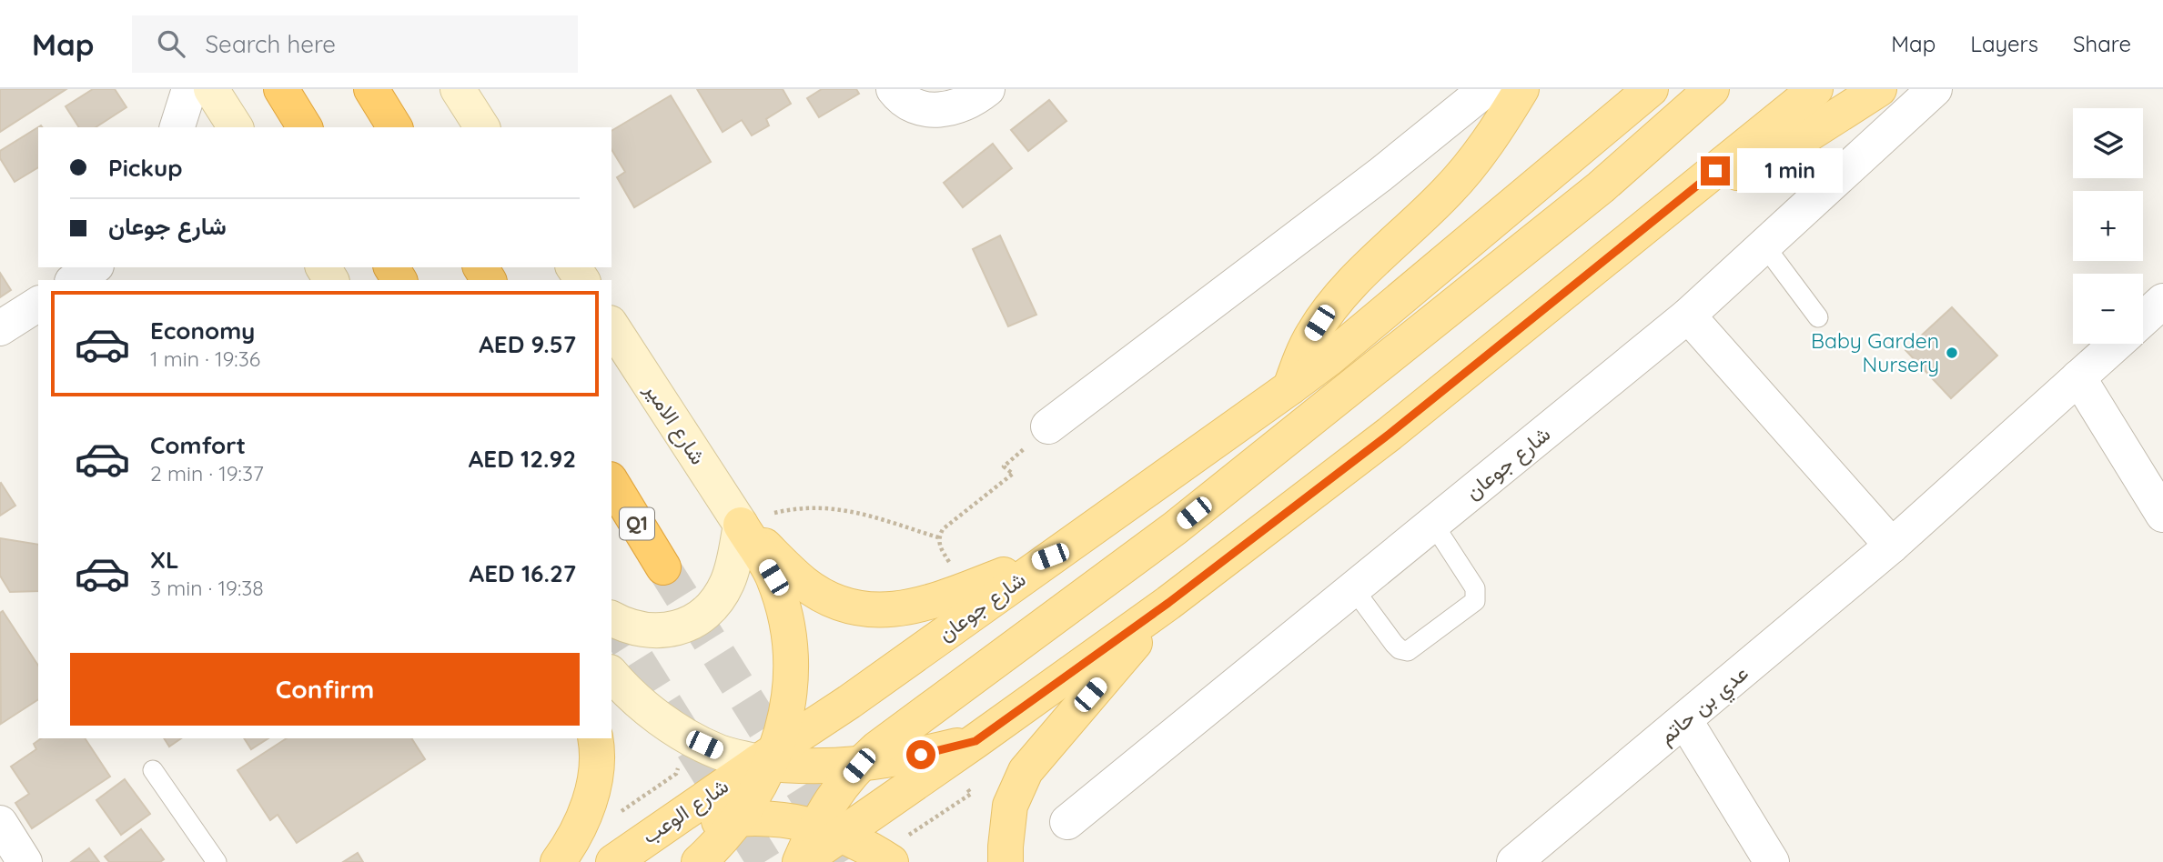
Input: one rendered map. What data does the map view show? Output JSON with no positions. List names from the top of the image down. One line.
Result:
{"streets":{"highway":["Q1"],"main road":["شارع الامير","شارع جوعان","شارع الوعب"],"street":["عدي بن حاتم"]},"crossings":[["شارع جوعان","شارع الوعب"]],"places":["Baby Garden Nursery"],"page":{"header":"Map","search":"Search here","nav":["Map","Layers","Share"],"map_buttons":["+","−"],"banner":["Pickup","شارع جوعان"],"bubble":"1 min","list":[{"name":"Economy","note":"1 min · 19:36","value":"AED 9.57"},{"name":"Comfort","note":"2 min · 19:37","value":"AED 12.92"},{"name":"XL","note":"3 min · 19:38","value":"AED 16.27"}],"buttons":"Confirm"}}
